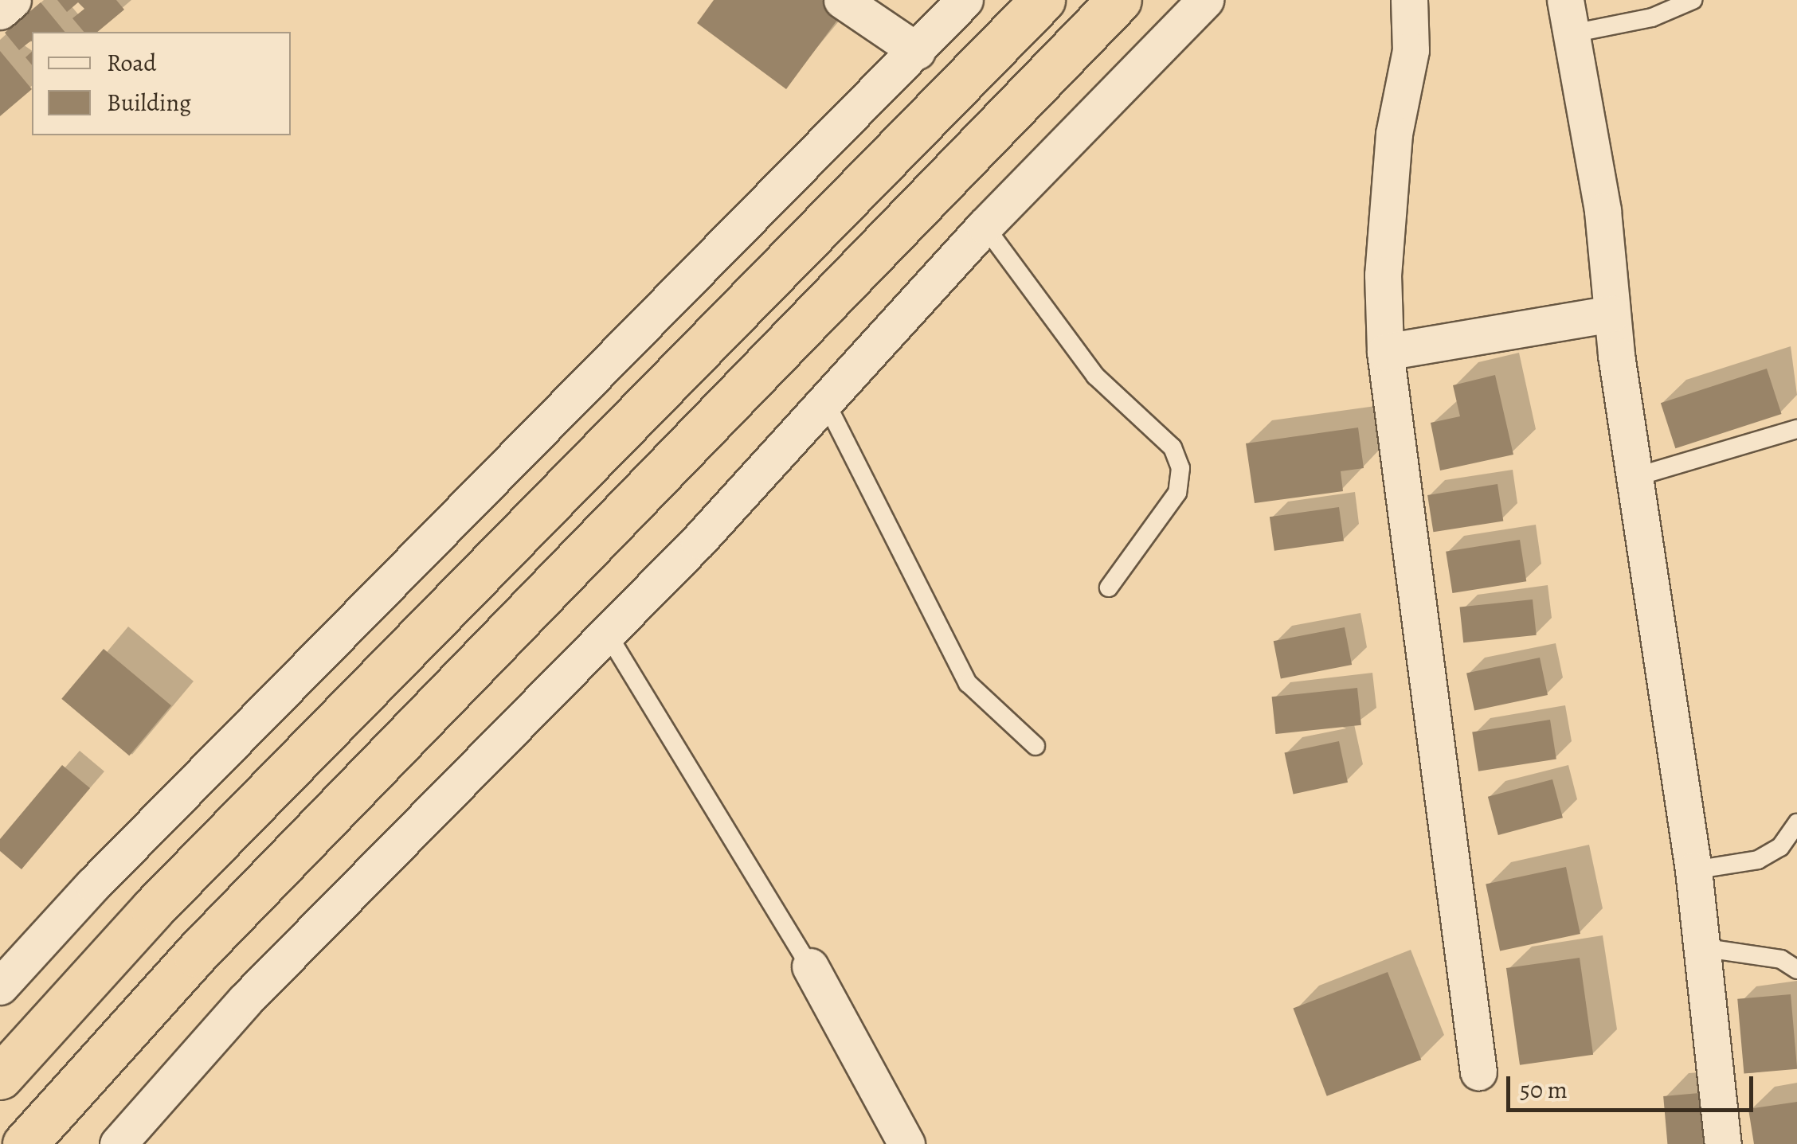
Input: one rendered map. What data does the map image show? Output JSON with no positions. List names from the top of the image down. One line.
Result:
{"legend":["Road","Building"],"scale_bar":"50 m"}
